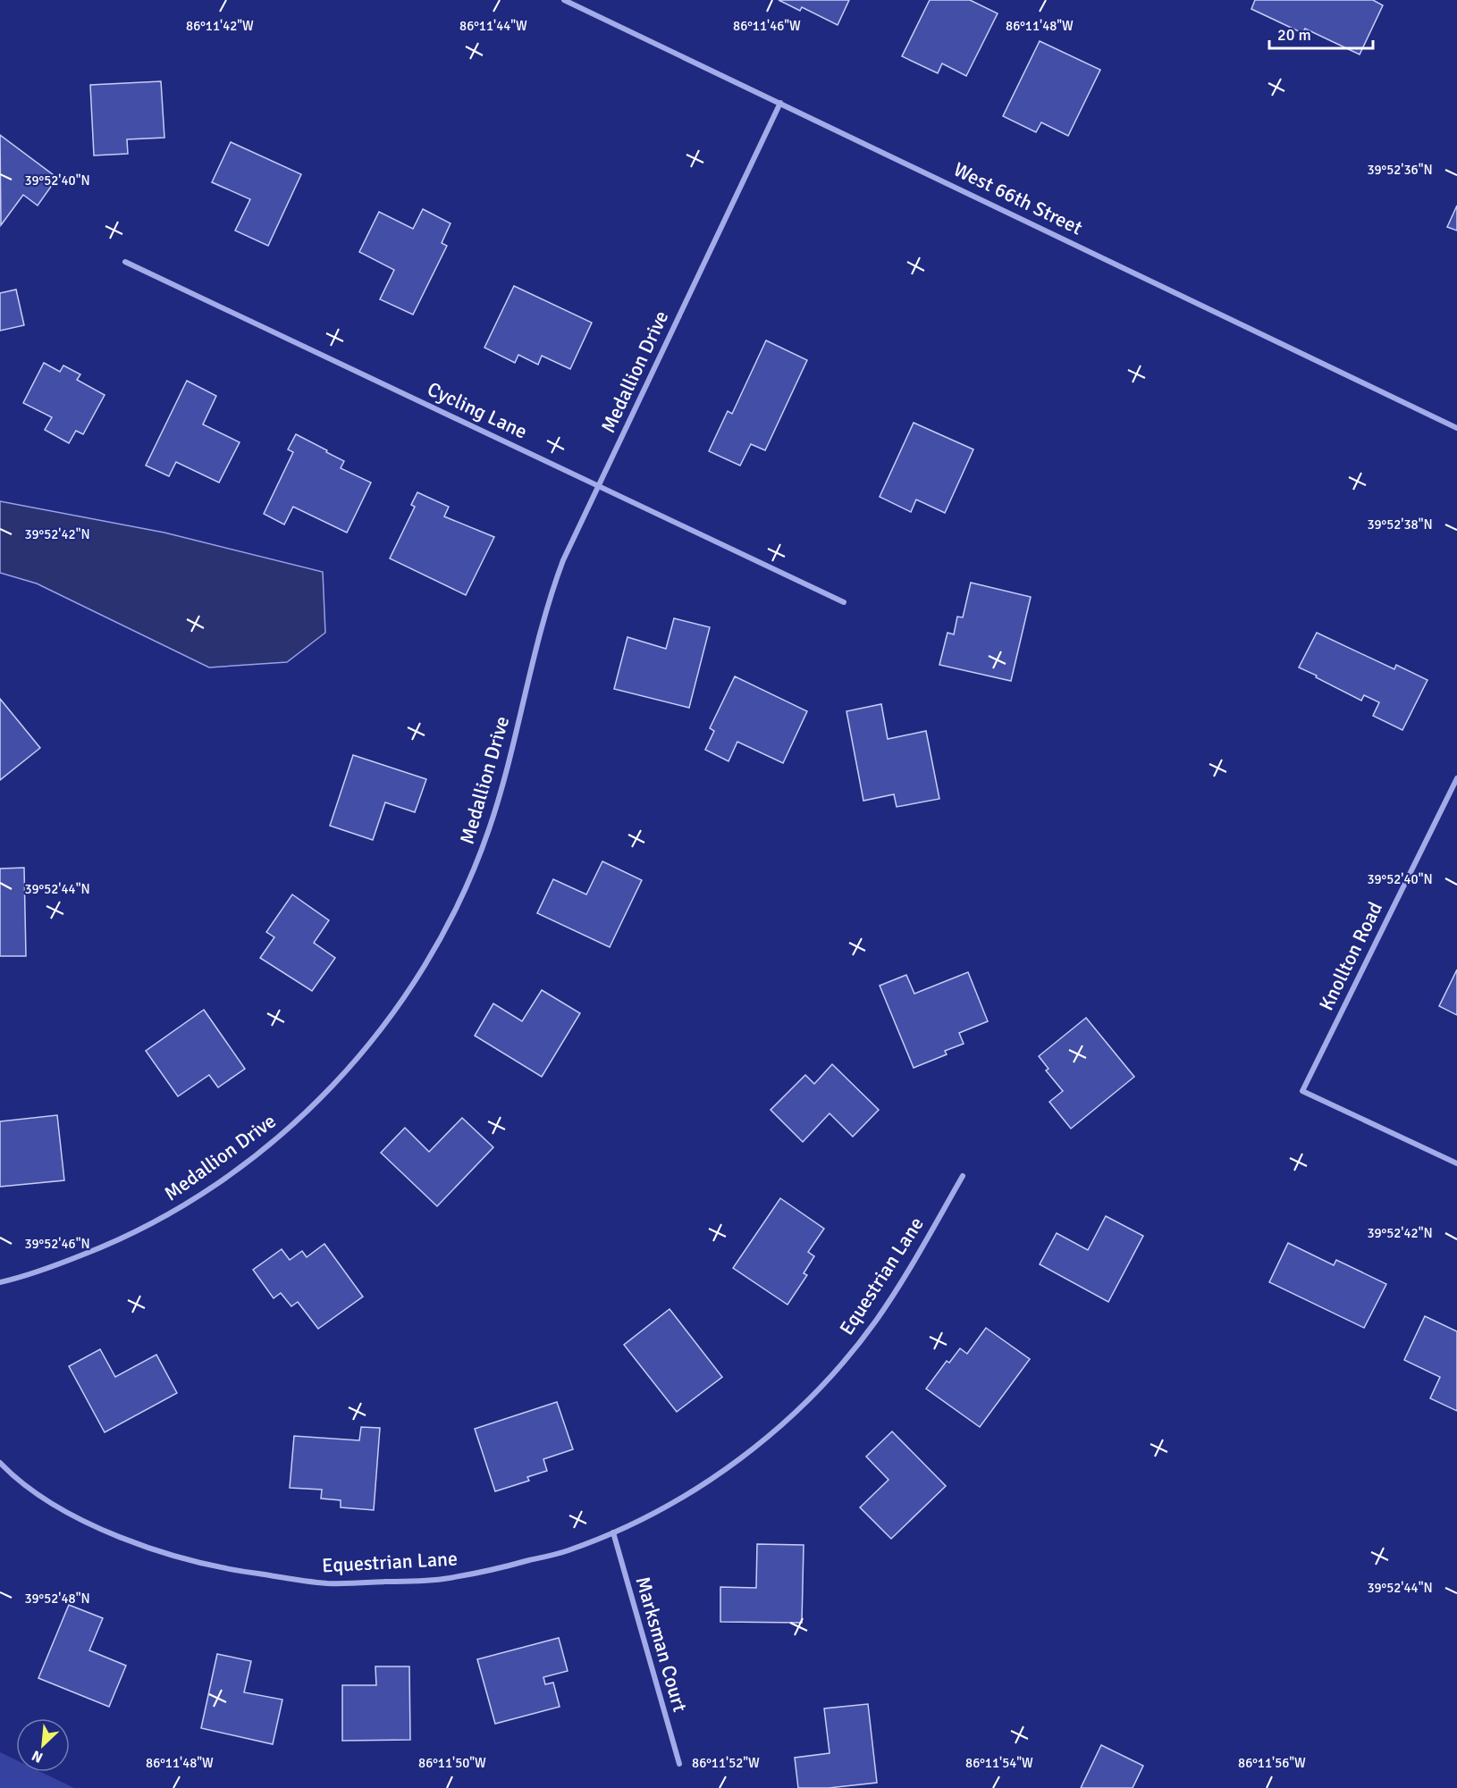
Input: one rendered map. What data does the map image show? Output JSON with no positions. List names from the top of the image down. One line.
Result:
{"streets":{"street":["West 66th Street","Medallion Drive","Cycling Lane","Knollton Road","Equestrian Lane","Marksman Court"]},"crossings":[["West 66th Street","Medallion Drive"],["Medallion Drive","Cycling Lane"],["Equestrian Lane","Marksman Court"]],"scale_bar":"20 m","north":"bottom left","coordinates":["86°11'42\"W","86°11'44\"W","86°11'46\"W","86°11'48\"W","39°52'36\"N","39°52'40\"N","39°52'38\"N","39°52'42\"N","39°52'44\"N","39°52'46\"N","39°52'48\"N","86°11'50\"W","86°11'52\"W","86°11'54\"W","86°11'56\"W"]}
